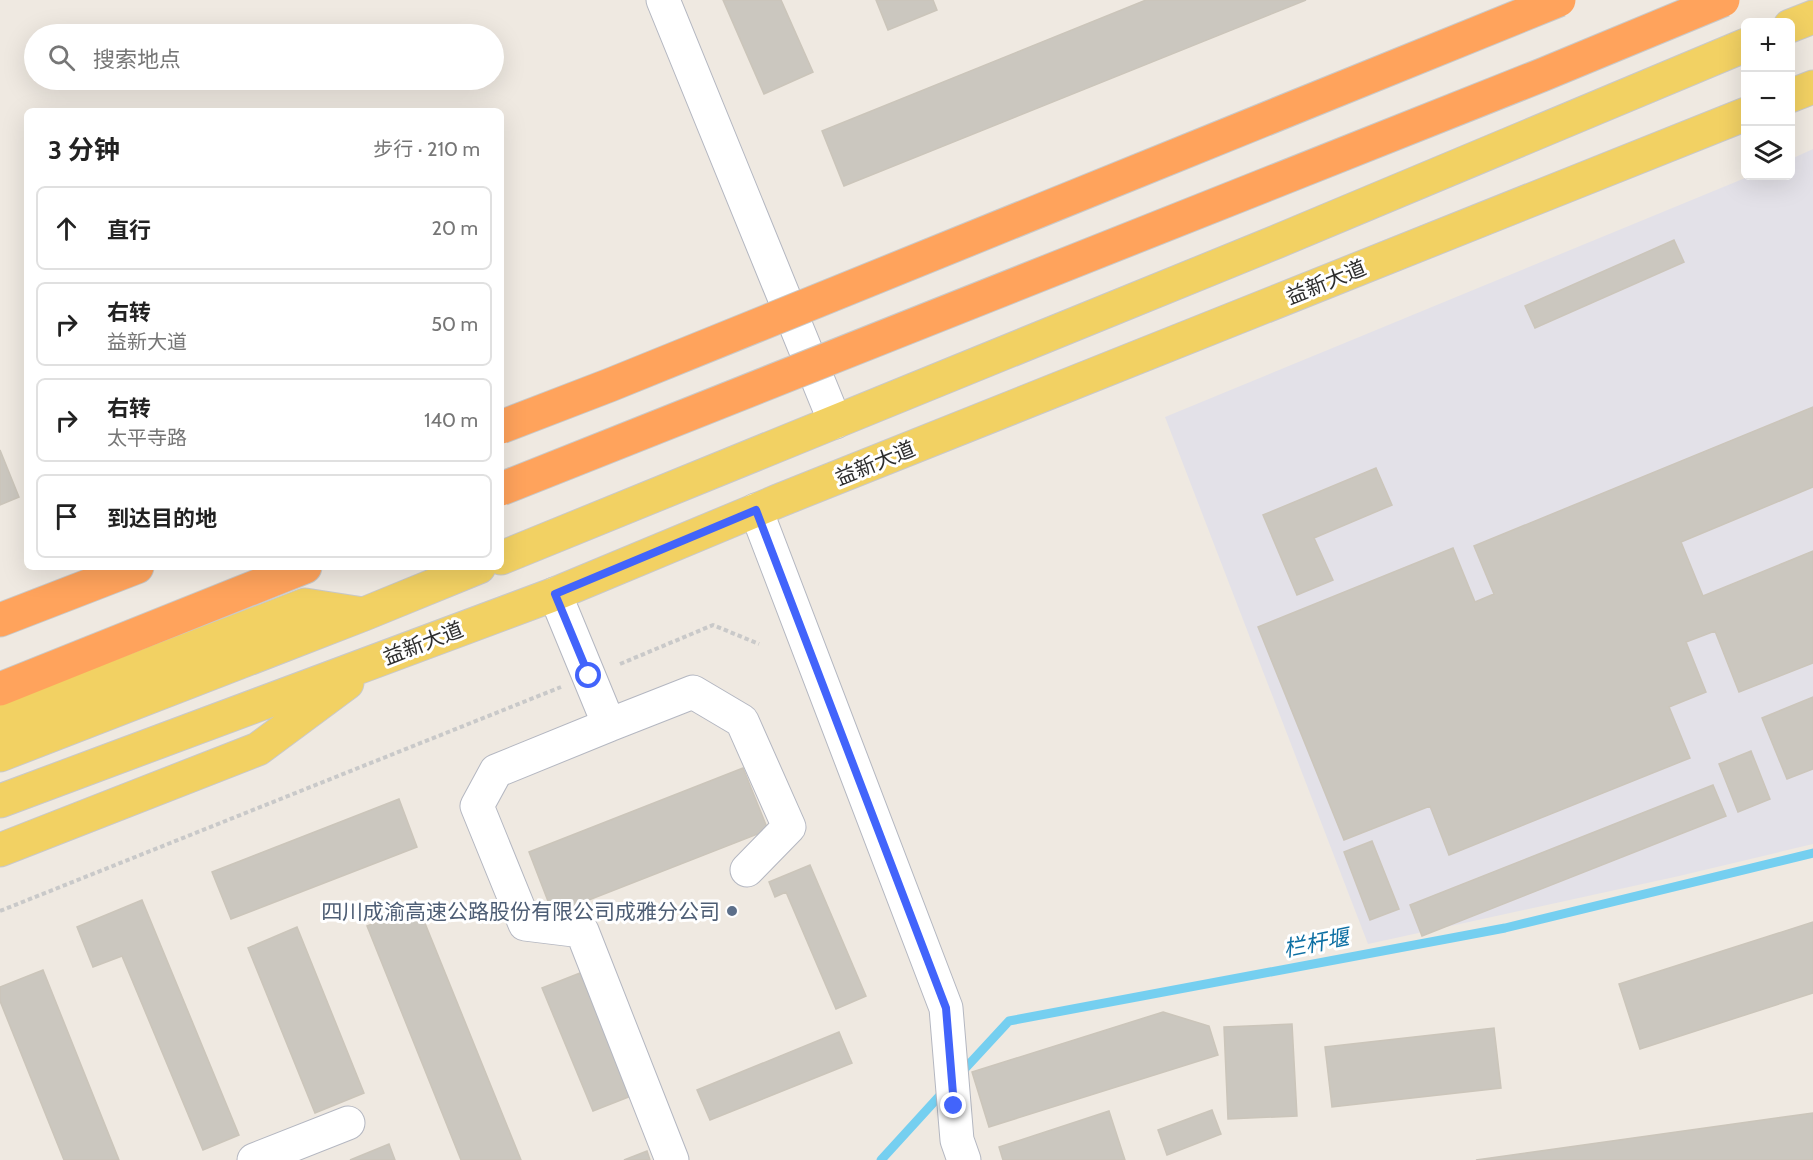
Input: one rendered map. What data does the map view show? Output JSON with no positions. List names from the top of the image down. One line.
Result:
{"streets":{"main road":["益新大道"]},"water":["栏杆堰"],"places":["四川成渝高速公路股份有限公司成雅分公司"],"page":{"map_buttons":["+","−"],"search":"搜索地点","heading":["3 分钟","步行 · 210 m"],"list":[["直行","20 m"],["右转","益新大道","50 m"],["右转","太平寺路","140 m"],"到达目的地"]}}
